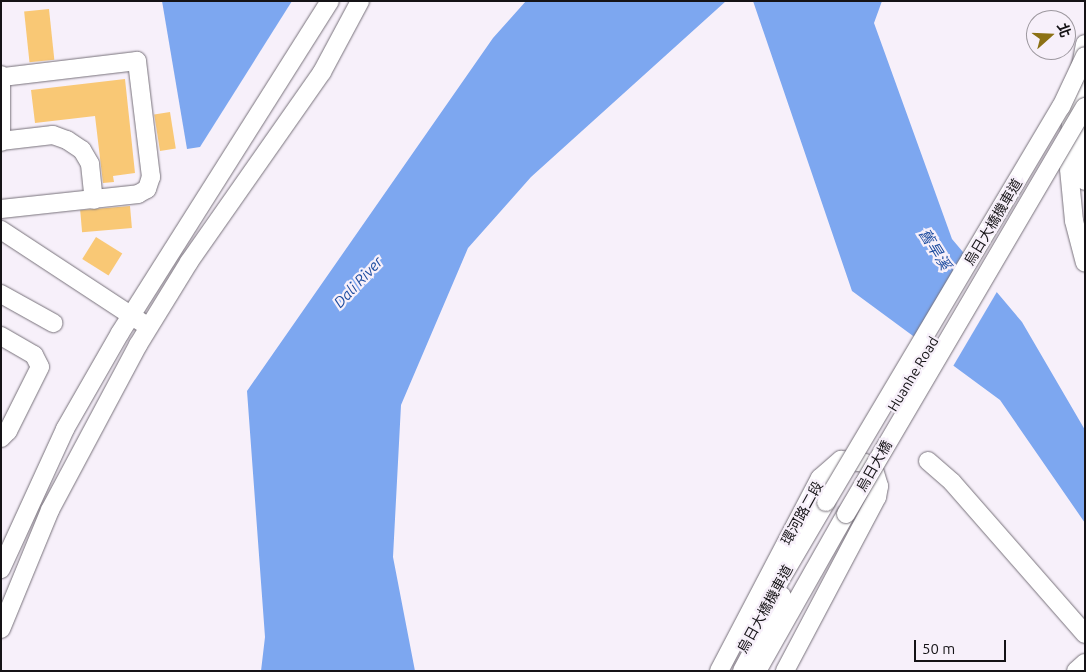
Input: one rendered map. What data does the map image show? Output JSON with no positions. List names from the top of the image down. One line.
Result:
{"streets":{"street":["烏日大橋機車道","Huanhe Road","烏日大橋","環河路二段"]},"crossings":[["烏日大橋機車道","Huanhe Road"],["烏日大橋機車道","烏日大橋"],["Huanhe Road","烏日大橋"]],"water":["舊旱溪","Dali River"],"scale_bar":"50 m","north":"right"}
